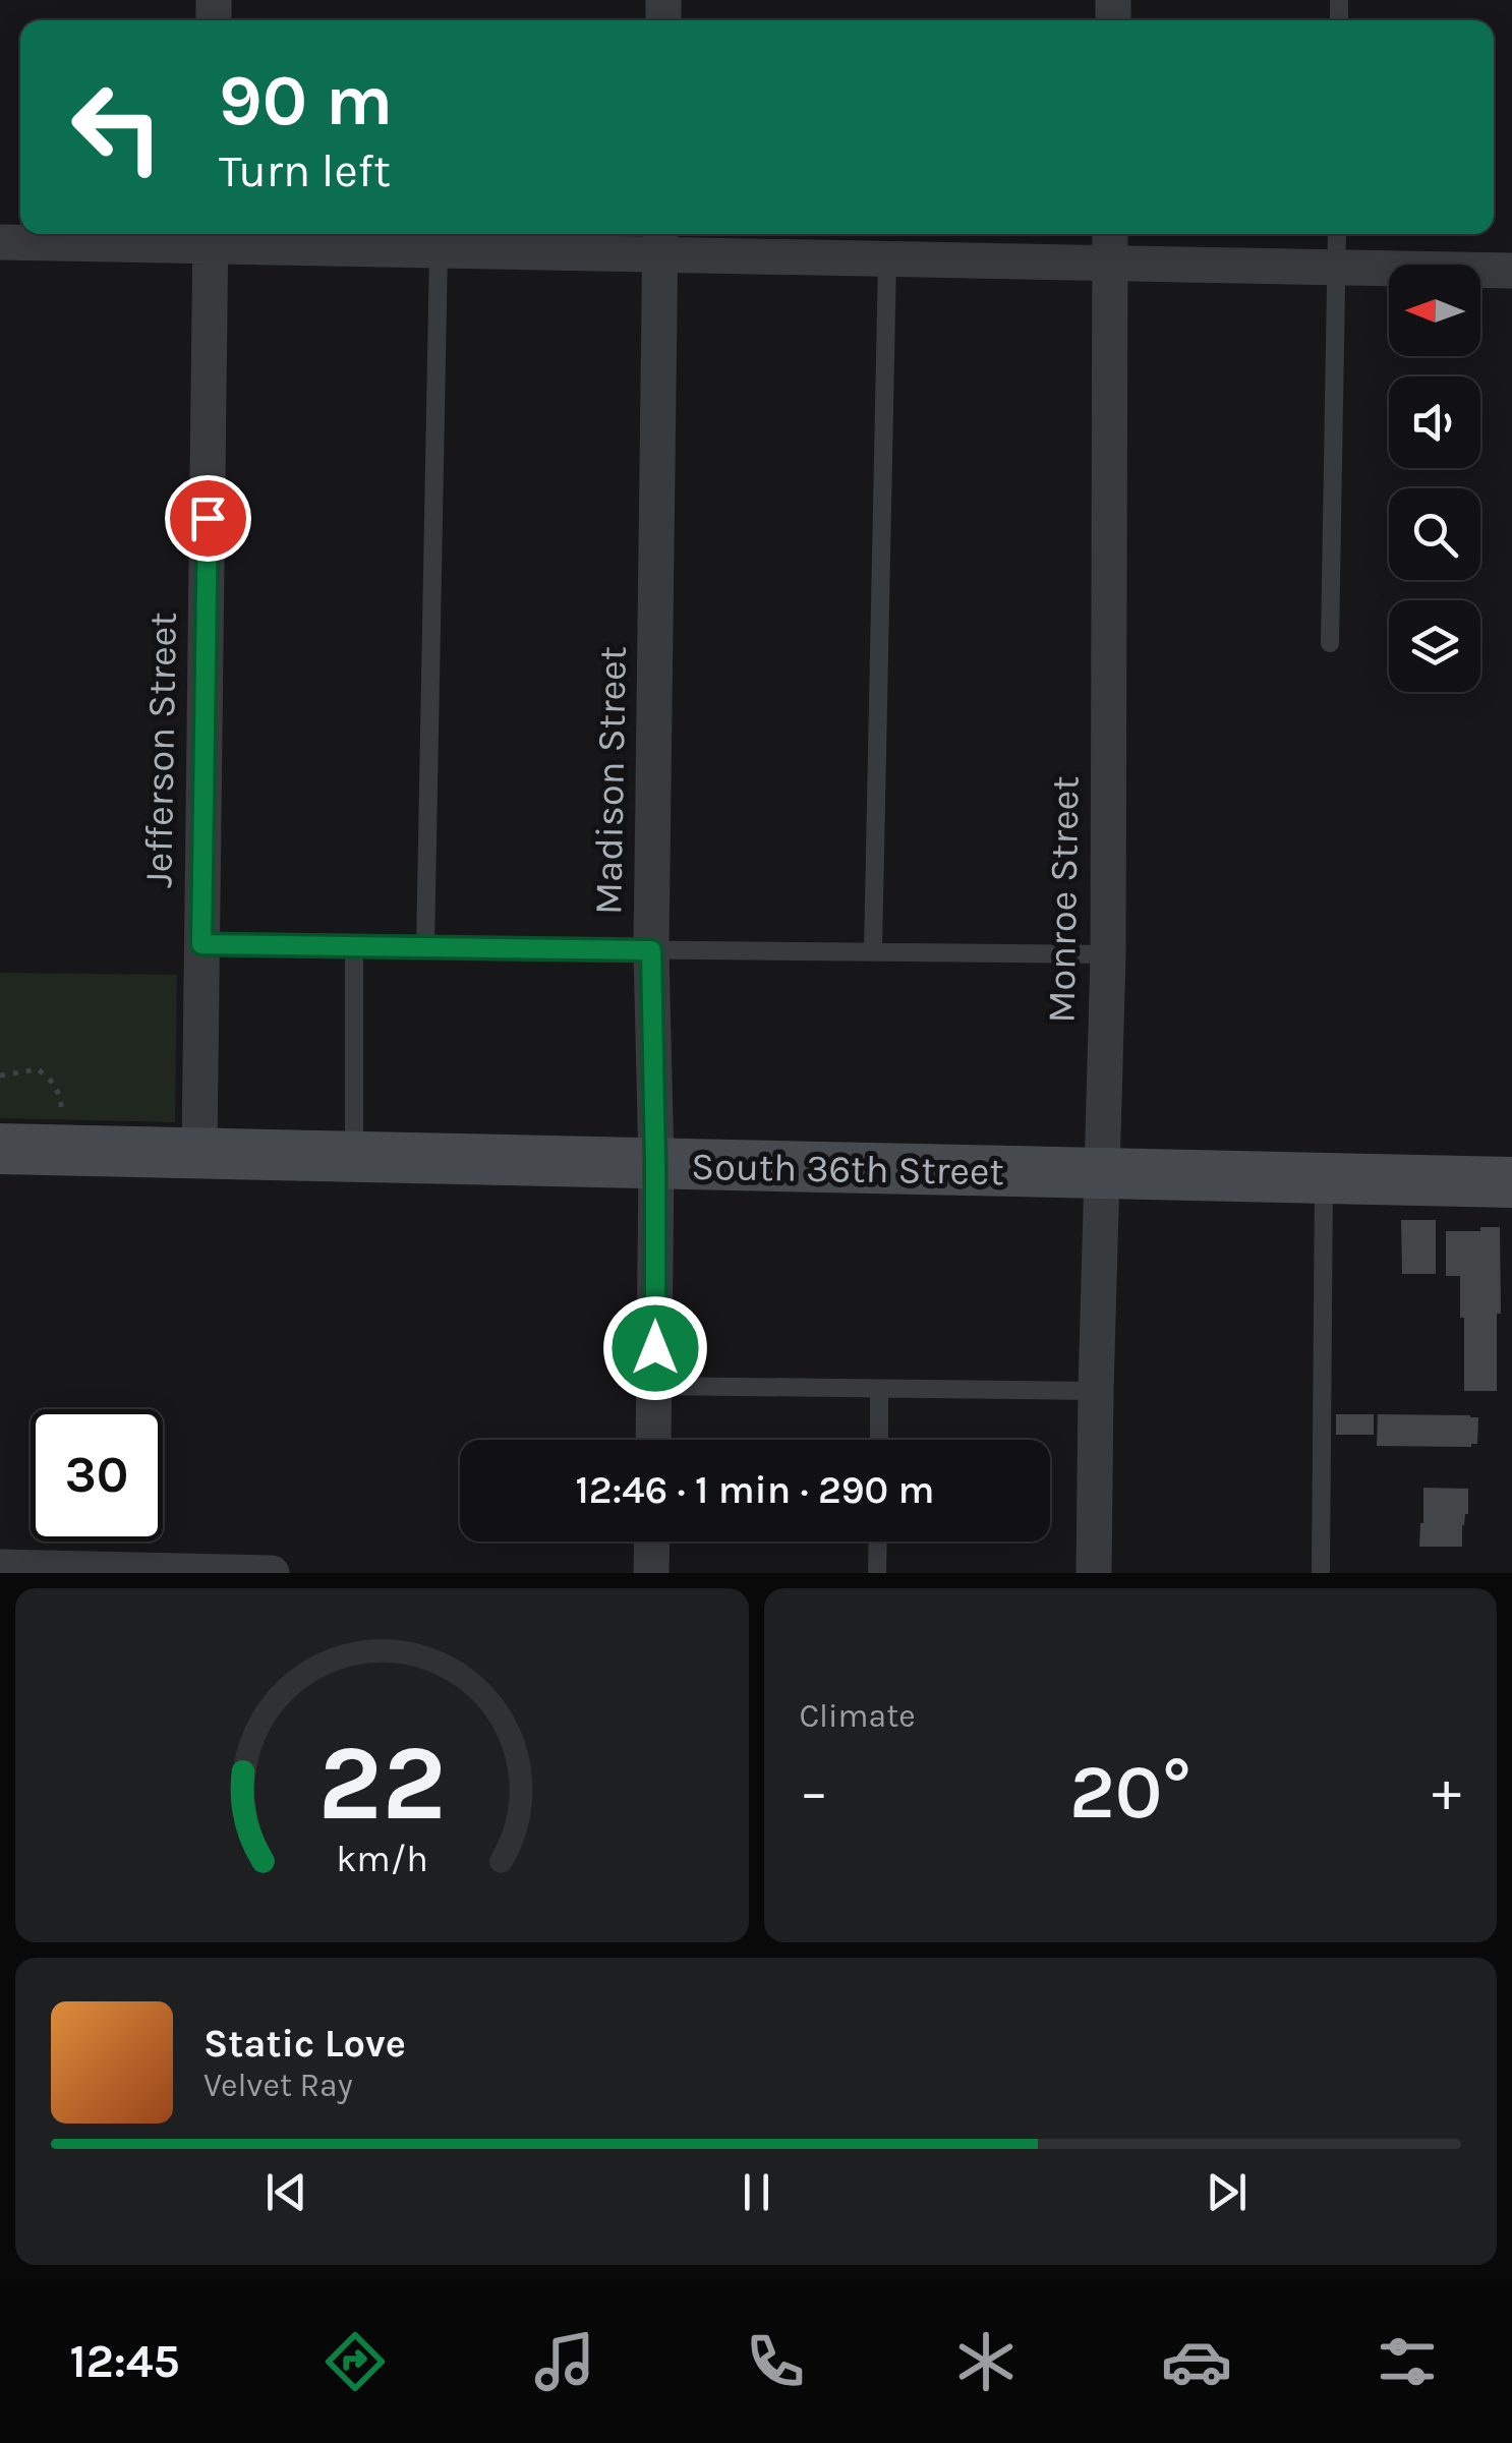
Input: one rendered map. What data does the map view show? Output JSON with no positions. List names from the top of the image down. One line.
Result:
{"streets":{"main road":["South 36th Street"],"street":["Jefferson Street","Madison Street","Monroe Street"]},"crossings":[["Jefferson Street","South 36th Street"],["Madison Street","South 36th Street"],["Monroe Street","South 36th Street"]],"north":"left","page":{"turn":["90 m","Turn left"],"limit":"30","trip":"12:46 · 1 min · 290 m","tile":"Climate","heat":["−","20°","+"],"song":["Static Love","Velvet Ray"],"tabs":"12:45","gauge":["22","km/h"]}}
